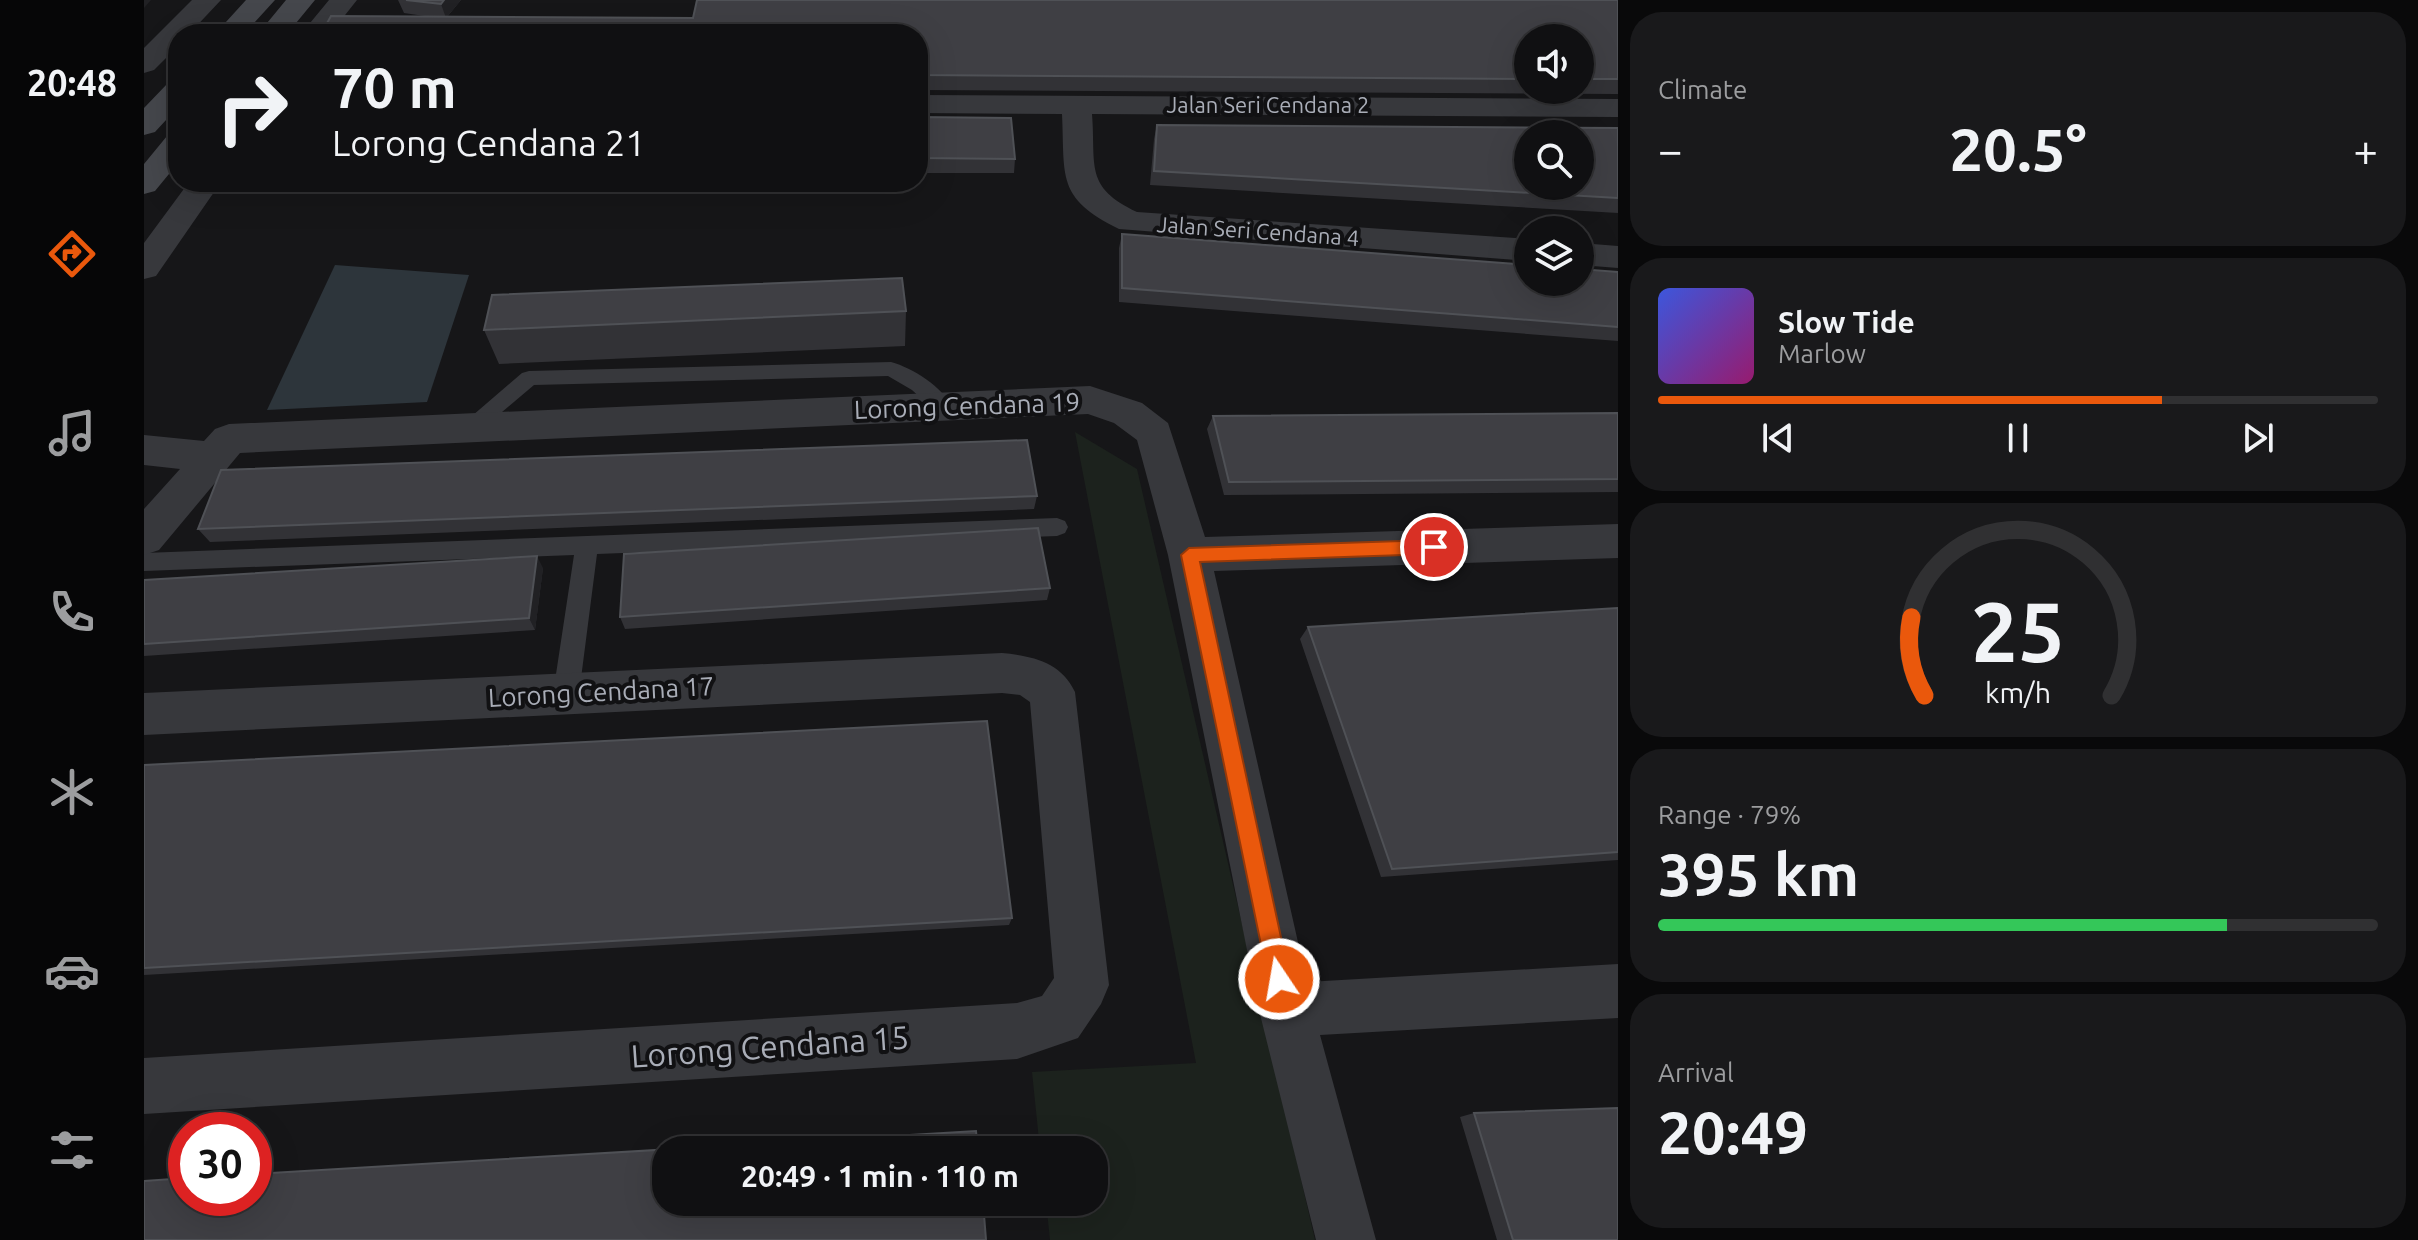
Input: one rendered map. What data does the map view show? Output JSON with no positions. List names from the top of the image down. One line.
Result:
{"streets":{"street":["Jalan Seri Cendana 2","Jalan Seri Cendana 4","Lorong Cendana 19","Lorong Cendana 17","Lorong Cendana 15"]},"crossings":[["Jalan Seri Cendana 2","Jalan Seri Cendana 4"],["Lorong Cendana 17","Lorong Cendana 15"]],"page":{"tabs":"20:48","tile":["Climate",["Range · 79%","395 km"],["Arrival","20:49"]],"turn":["70 m","Lorong Cendana 21"],"heat":["−","20.5°","+"],"song":["Slow Tide","Marlow"],"limit":"30","trip":"20:49 · 1 min · 110 m","gauge":["25","km/h"]}}
